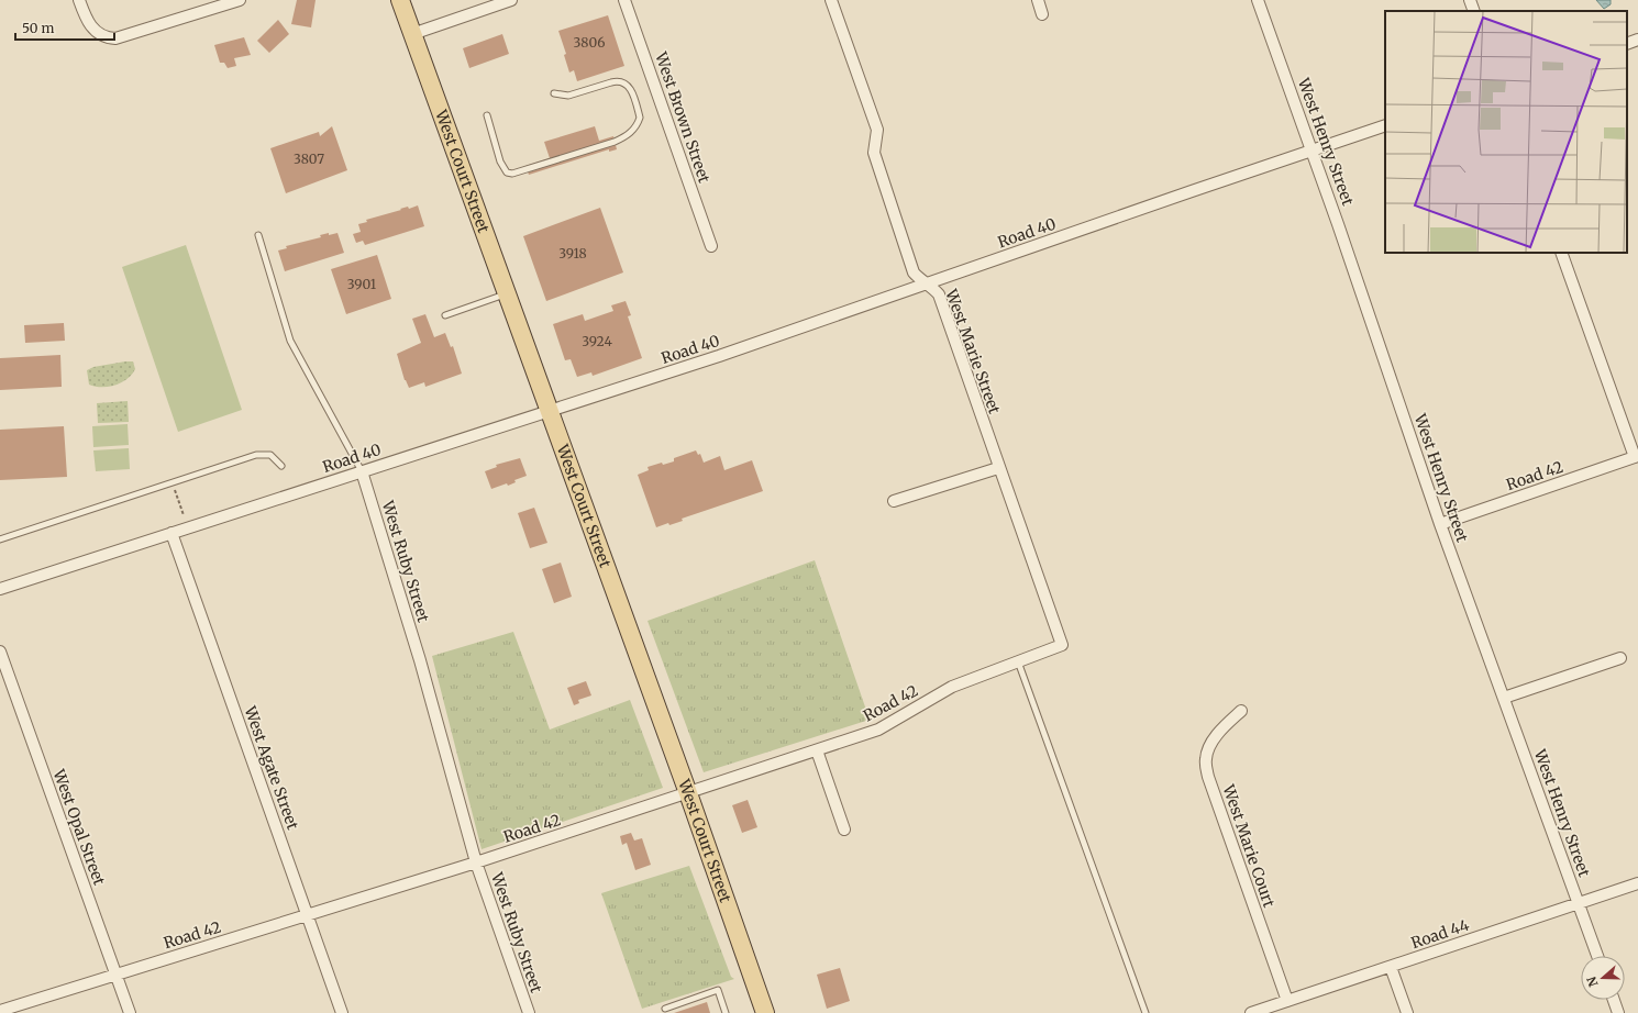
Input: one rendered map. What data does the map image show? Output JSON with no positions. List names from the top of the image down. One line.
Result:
{"streets":{"main road":["West Court Street"],"street":["West Brown Street","West Henry Street","Road 40","West Marie Street","Road 42","West Ruby Street","West Agate Street","West Opal Street","West Marie Court","Road 44"]},"crossings":[["West Henry Street","Road 40"],["West Henry Street","Road 42"],["West Henry Street","Road 44"],["West Court Street","Road 40"],["West Court Street","Road 42"],["Road 40","West Marie Street"],["Road 40","West Ruby Street"],["Road 40","West Agate Street"],["West Marie Street","Road 42"],["Road 42","West Ruby Street"],["Road 42","West Agate Street"],["Road 42","West Opal Street"],["West Marie Court","Road 44"]],"house_numbers":["3806","3807","3918","3901","3924"],"scale_bar":"50 m","north":"left"}
